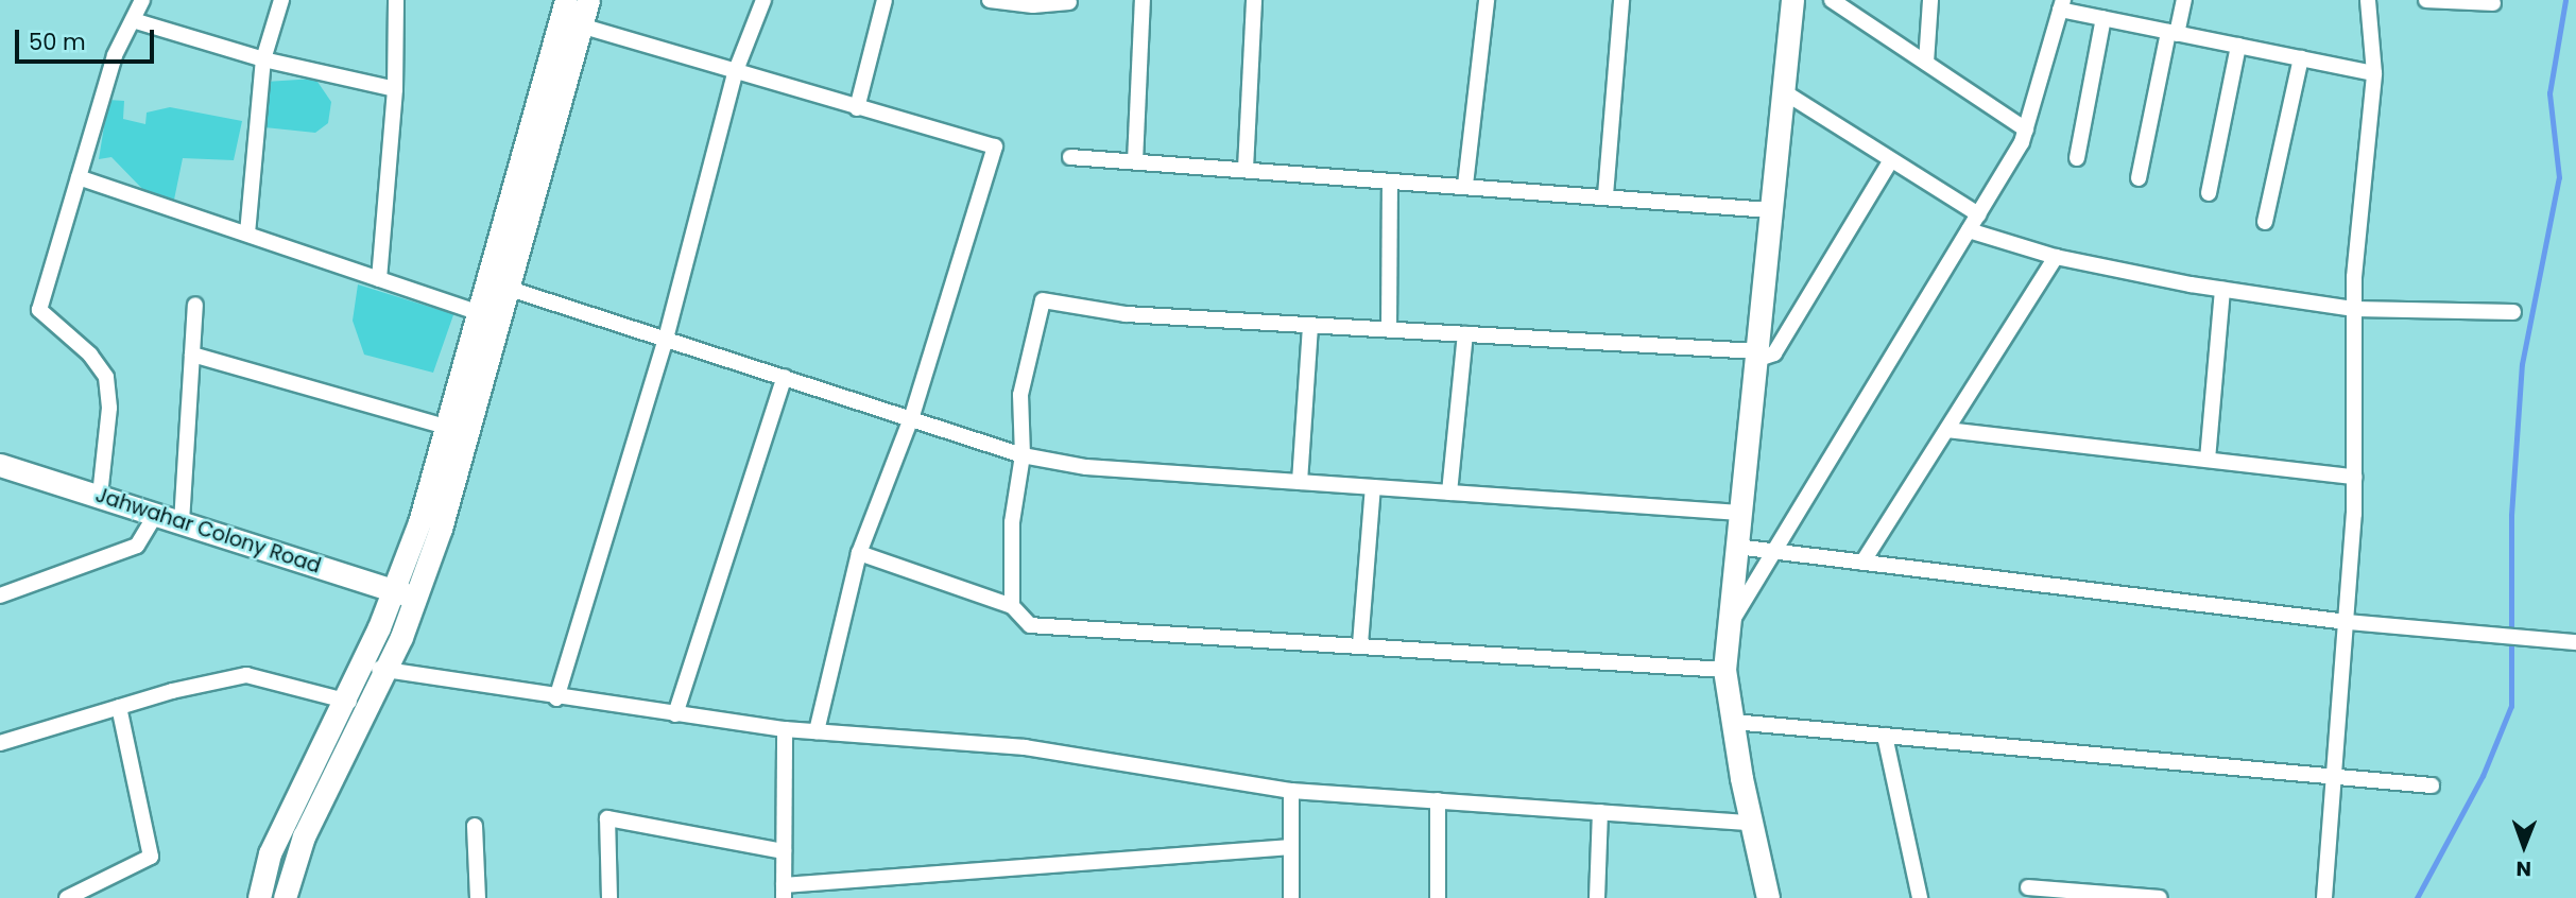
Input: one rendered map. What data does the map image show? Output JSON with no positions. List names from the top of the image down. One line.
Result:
{"streets":{"main road":["Jahwahar Colony Road"]},"scale_bar":"50 m","north":"bottom"}
